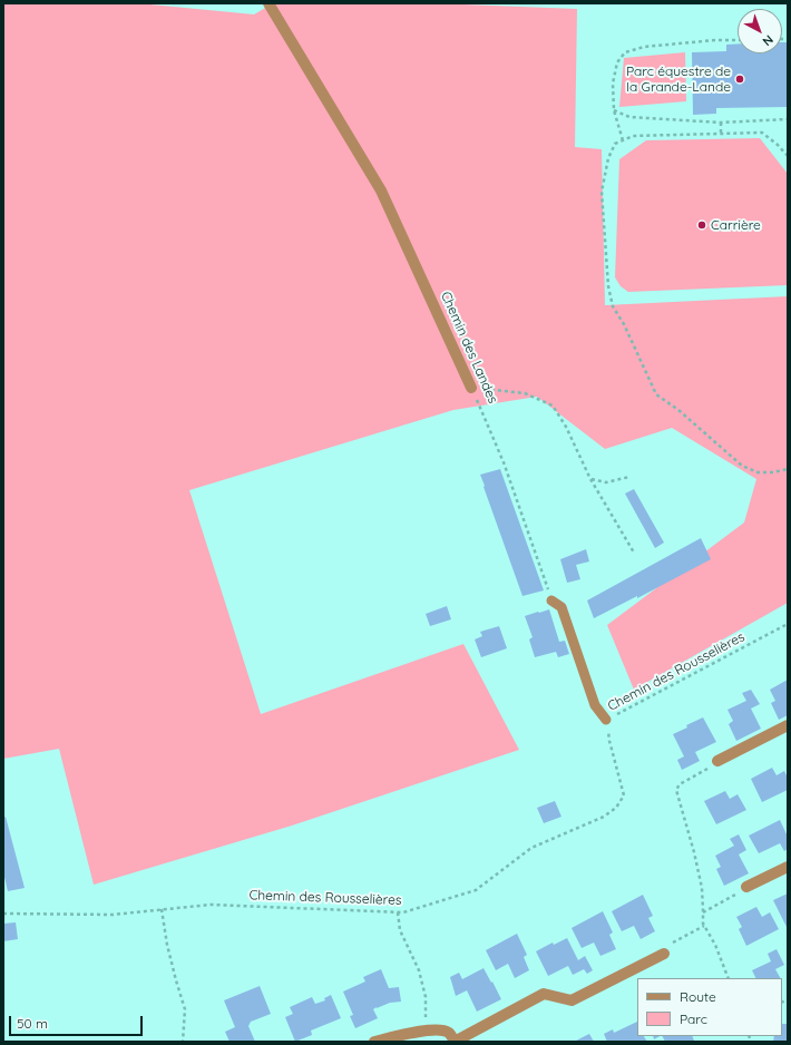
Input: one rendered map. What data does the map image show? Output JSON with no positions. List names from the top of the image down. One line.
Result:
{"streets":{"street":["Chemin des Landes"],"path":["Chemin des Rousselières"]},"places":["Parc équestre de la Grande-Lande","Carrière"],"legend":["Route","Parc"],"scale_bar":"50 m","north":"bottom right"}
